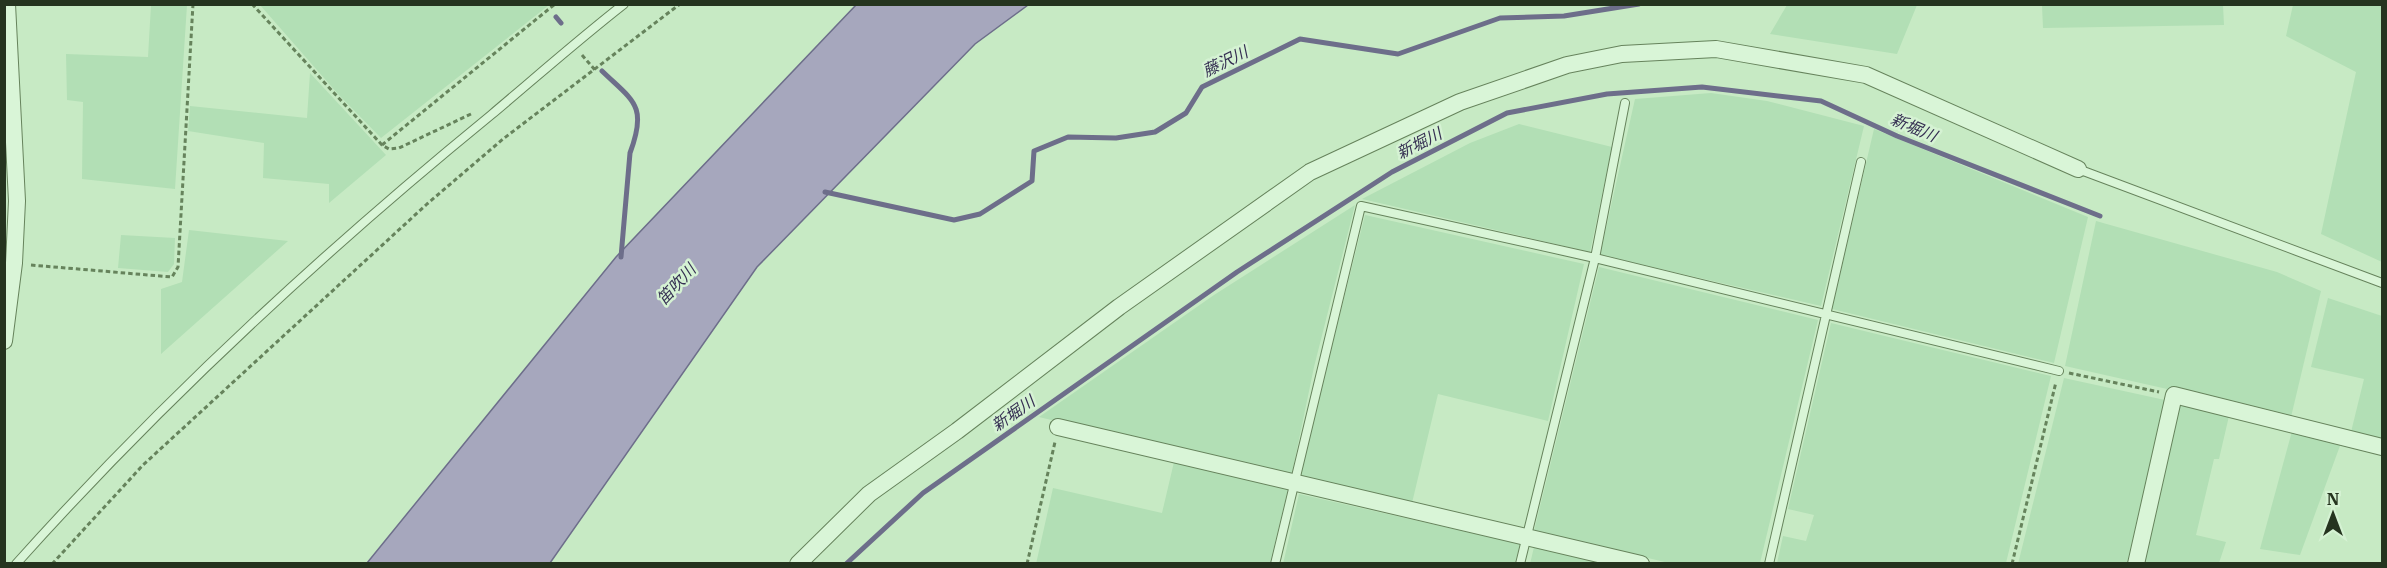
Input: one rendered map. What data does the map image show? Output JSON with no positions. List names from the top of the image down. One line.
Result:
{"water":["藤沢川","新堀川","笛吹川"],"north":"top"}
